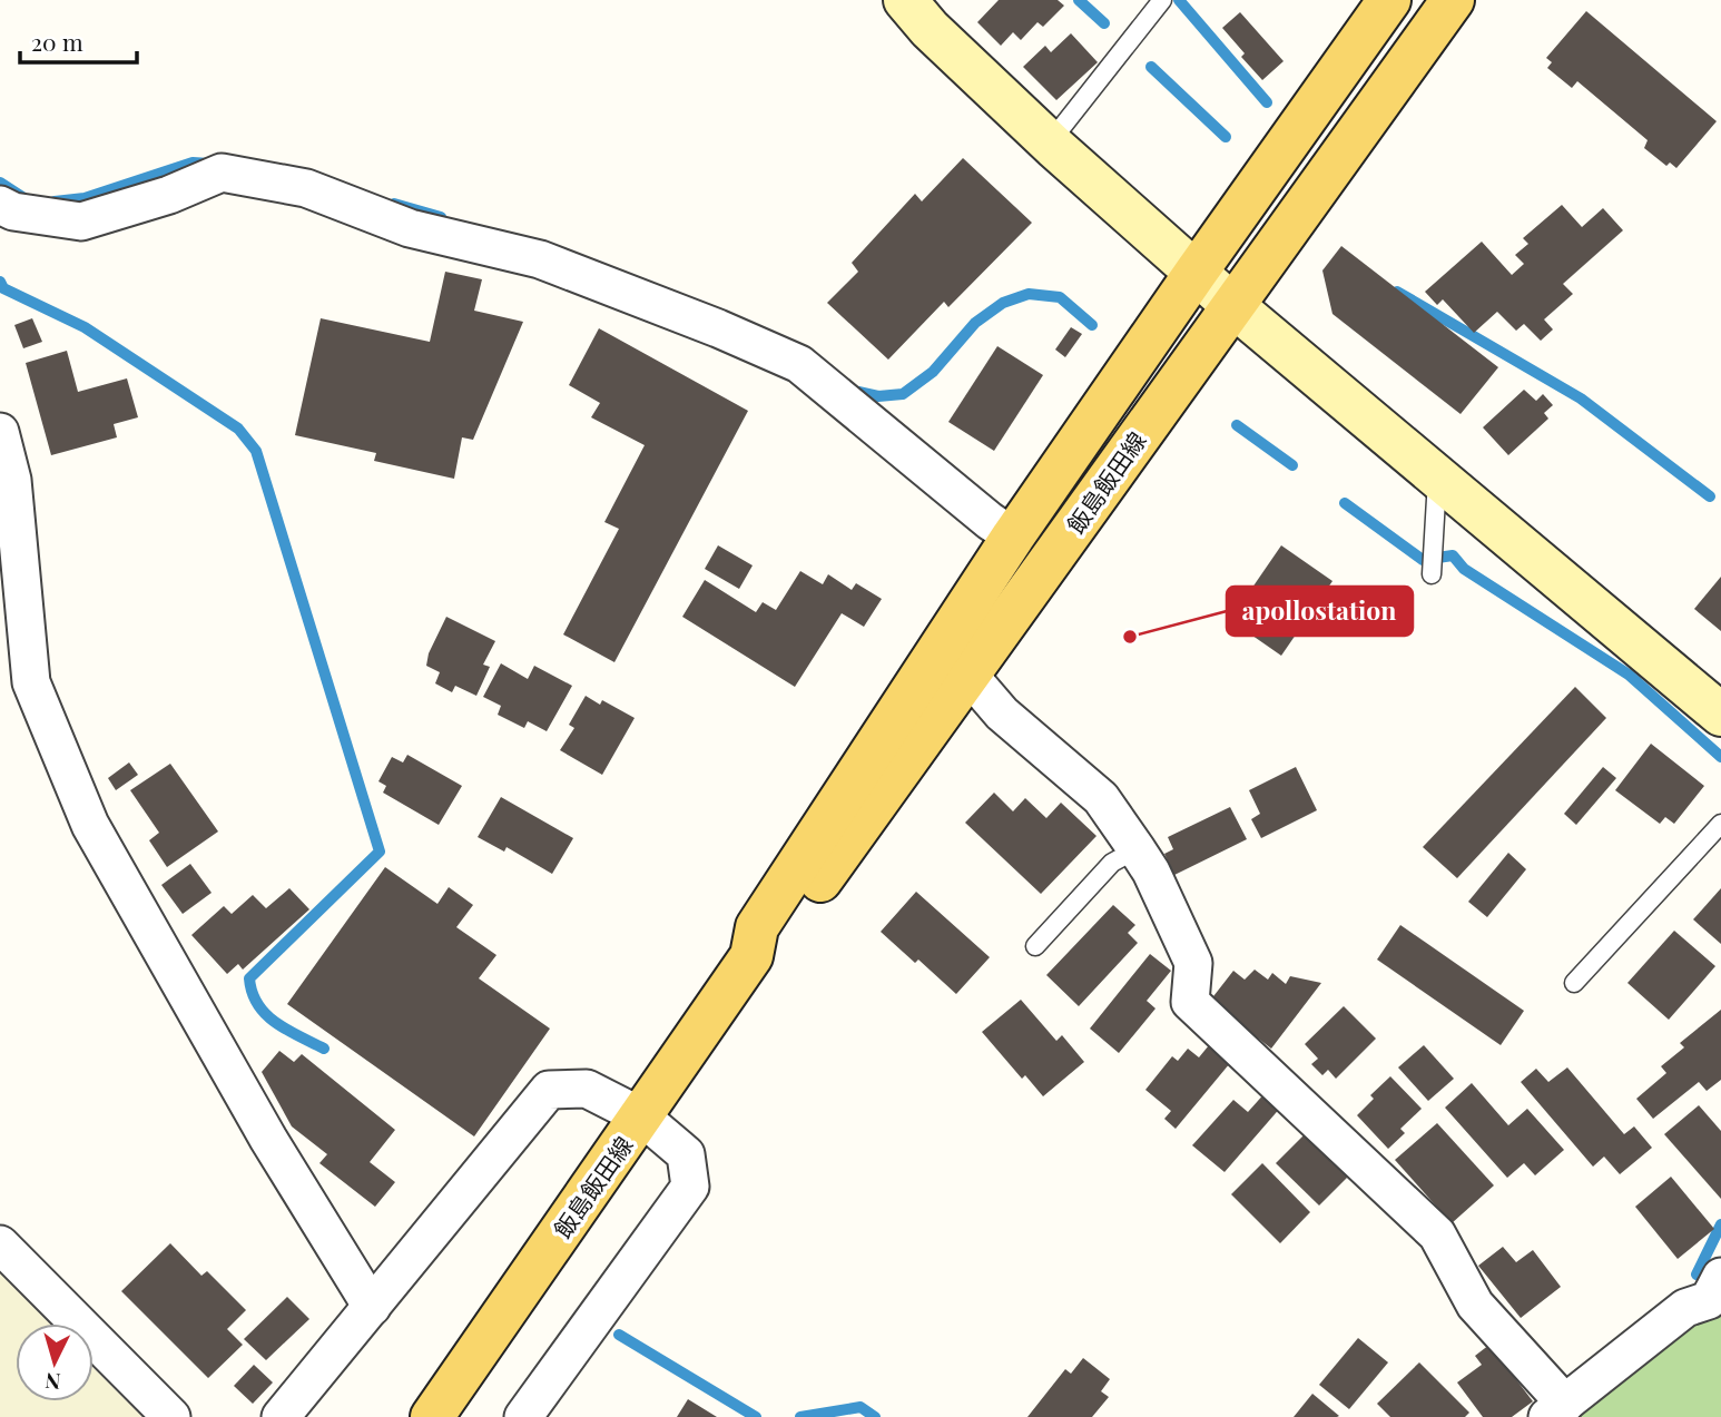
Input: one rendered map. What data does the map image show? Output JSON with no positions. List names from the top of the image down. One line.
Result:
{"streets":{"main road":["飯島飯田線"]},"places":["apollostation"],"scale_bar":"20 m","north":"bottom"}
